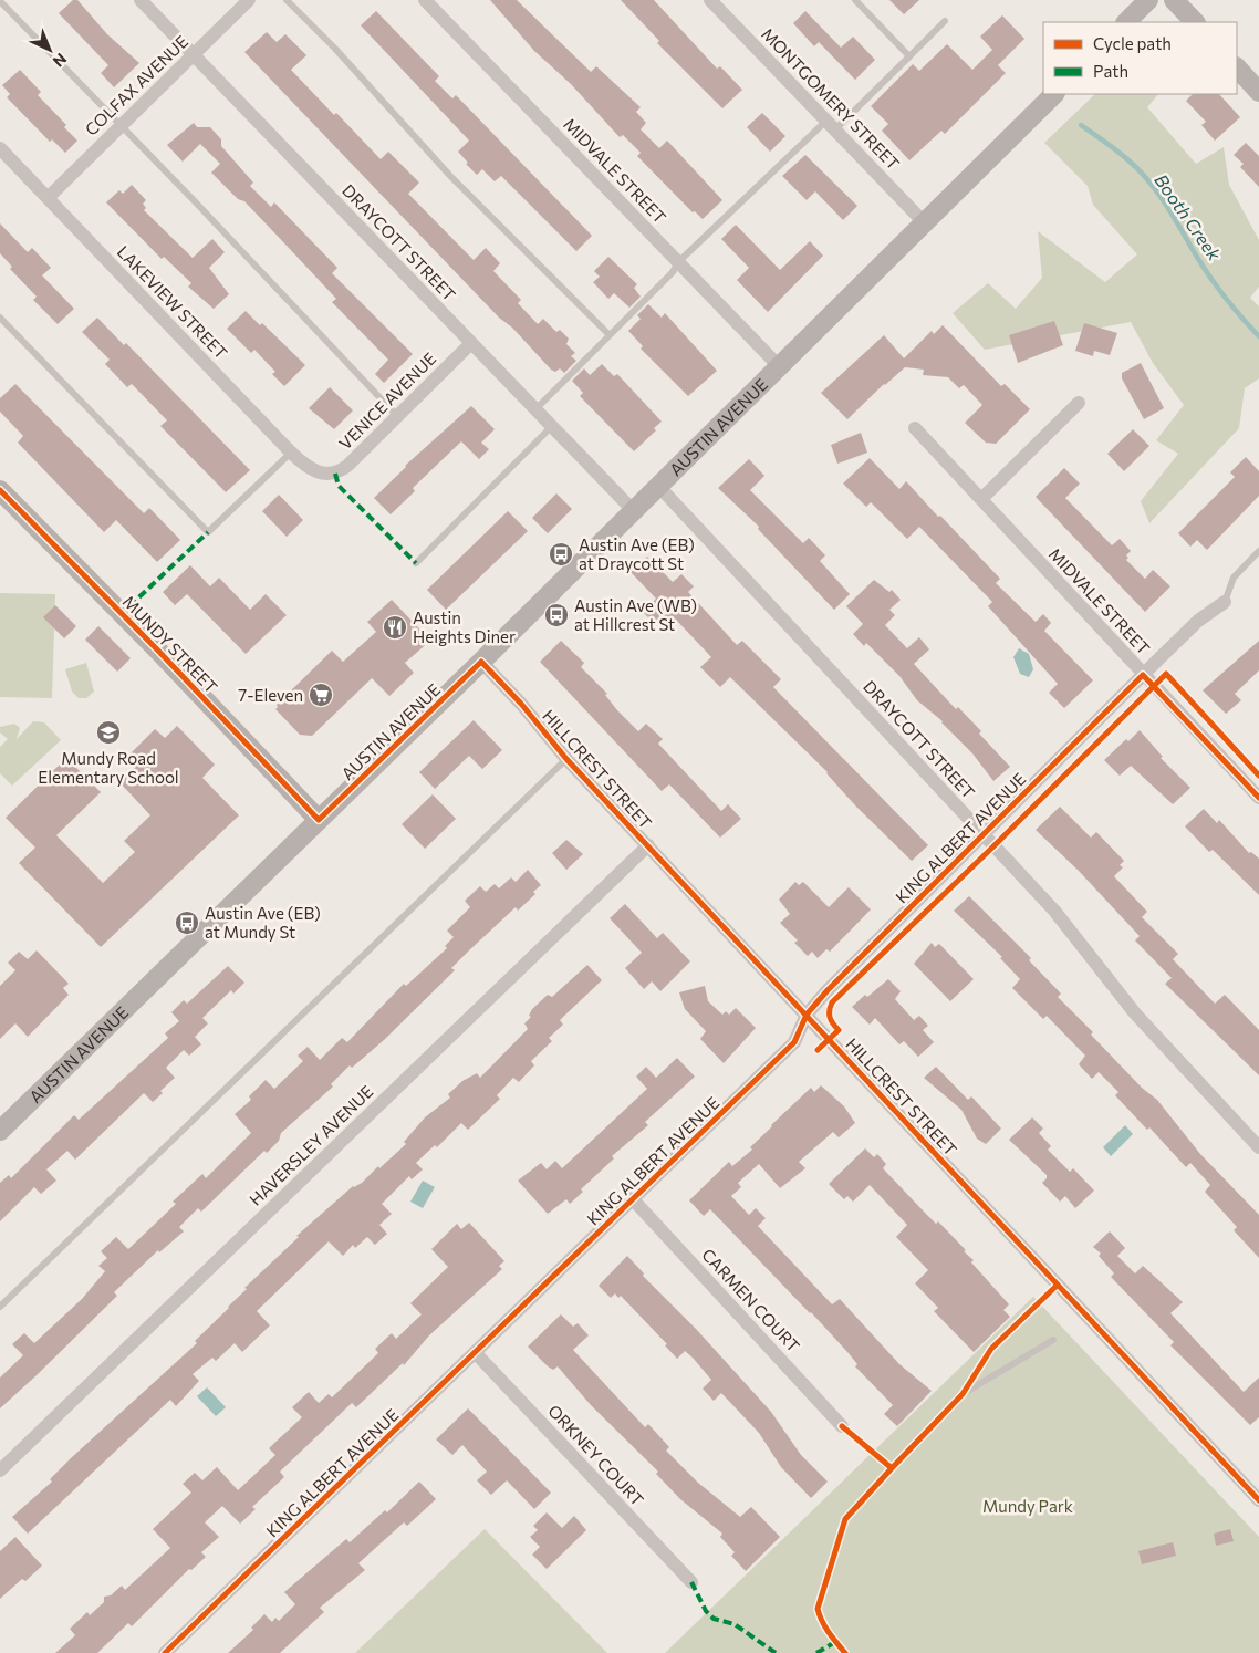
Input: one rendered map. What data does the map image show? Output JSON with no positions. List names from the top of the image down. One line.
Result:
{"streets":{"main road":["AUSTIN AVENUE","MUNDY STREET"],"street":["COLFAX AVENUE","MONTGOMERY STREET","MIDVALE STREET","DRAYCOTT STREET","LAKEVIEW STREET","VENICE AVENUE","HILLCREST STREET","KING ALBERT AVENUE","HAVERSLEY AVENUE","CARMEN COURT","ORKNEY COURT"]},"crossings":[["COLFAX AVENUE","DRAYCOTT STREET"],["COLFAX AVENUE","LAKEVIEW STREET"],["MONTGOMERY STREET","AUSTIN AVENUE"],["MIDVALE STREET","AUSTIN AVENUE"],["MIDVALE STREET","KING ALBERT AVENUE"],["DRAYCOTT STREET","VENICE AVENUE"],["DRAYCOTT STREET","AUSTIN AVENUE"],["DRAYCOTT STREET","KING ALBERT AVENUE"],["LAKEVIEW STREET","VENICE AVENUE"],["AUSTIN AVENUE","MUNDY STREET"],["AUSTIN AVENUE","HILLCREST STREET"],["HILLCREST STREET","KING ALBERT AVENUE"],["HILLCREST STREET","HAVERSLEY AVENUE"],["KING ALBERT AVENUE","CARMEN COURT"],["KING ALBERT AVENUE","ORKNEY COURT"]],"water":["Booth Creek"],"parks":["Mundy Park"],"places":{"bus stop":["Austin Ave (EB) at Draycott St","Austin Ave (WB) at Hillcrest St","Austin Ave (EB) at Mundy St"],"restaurant":["Austin Heights Diner"],"supermarket":["7-Eleven"],"school or university":["Mundy Road Elementary School"]},"legend":["Cycle path","Path"],"north":"bottom right"}
